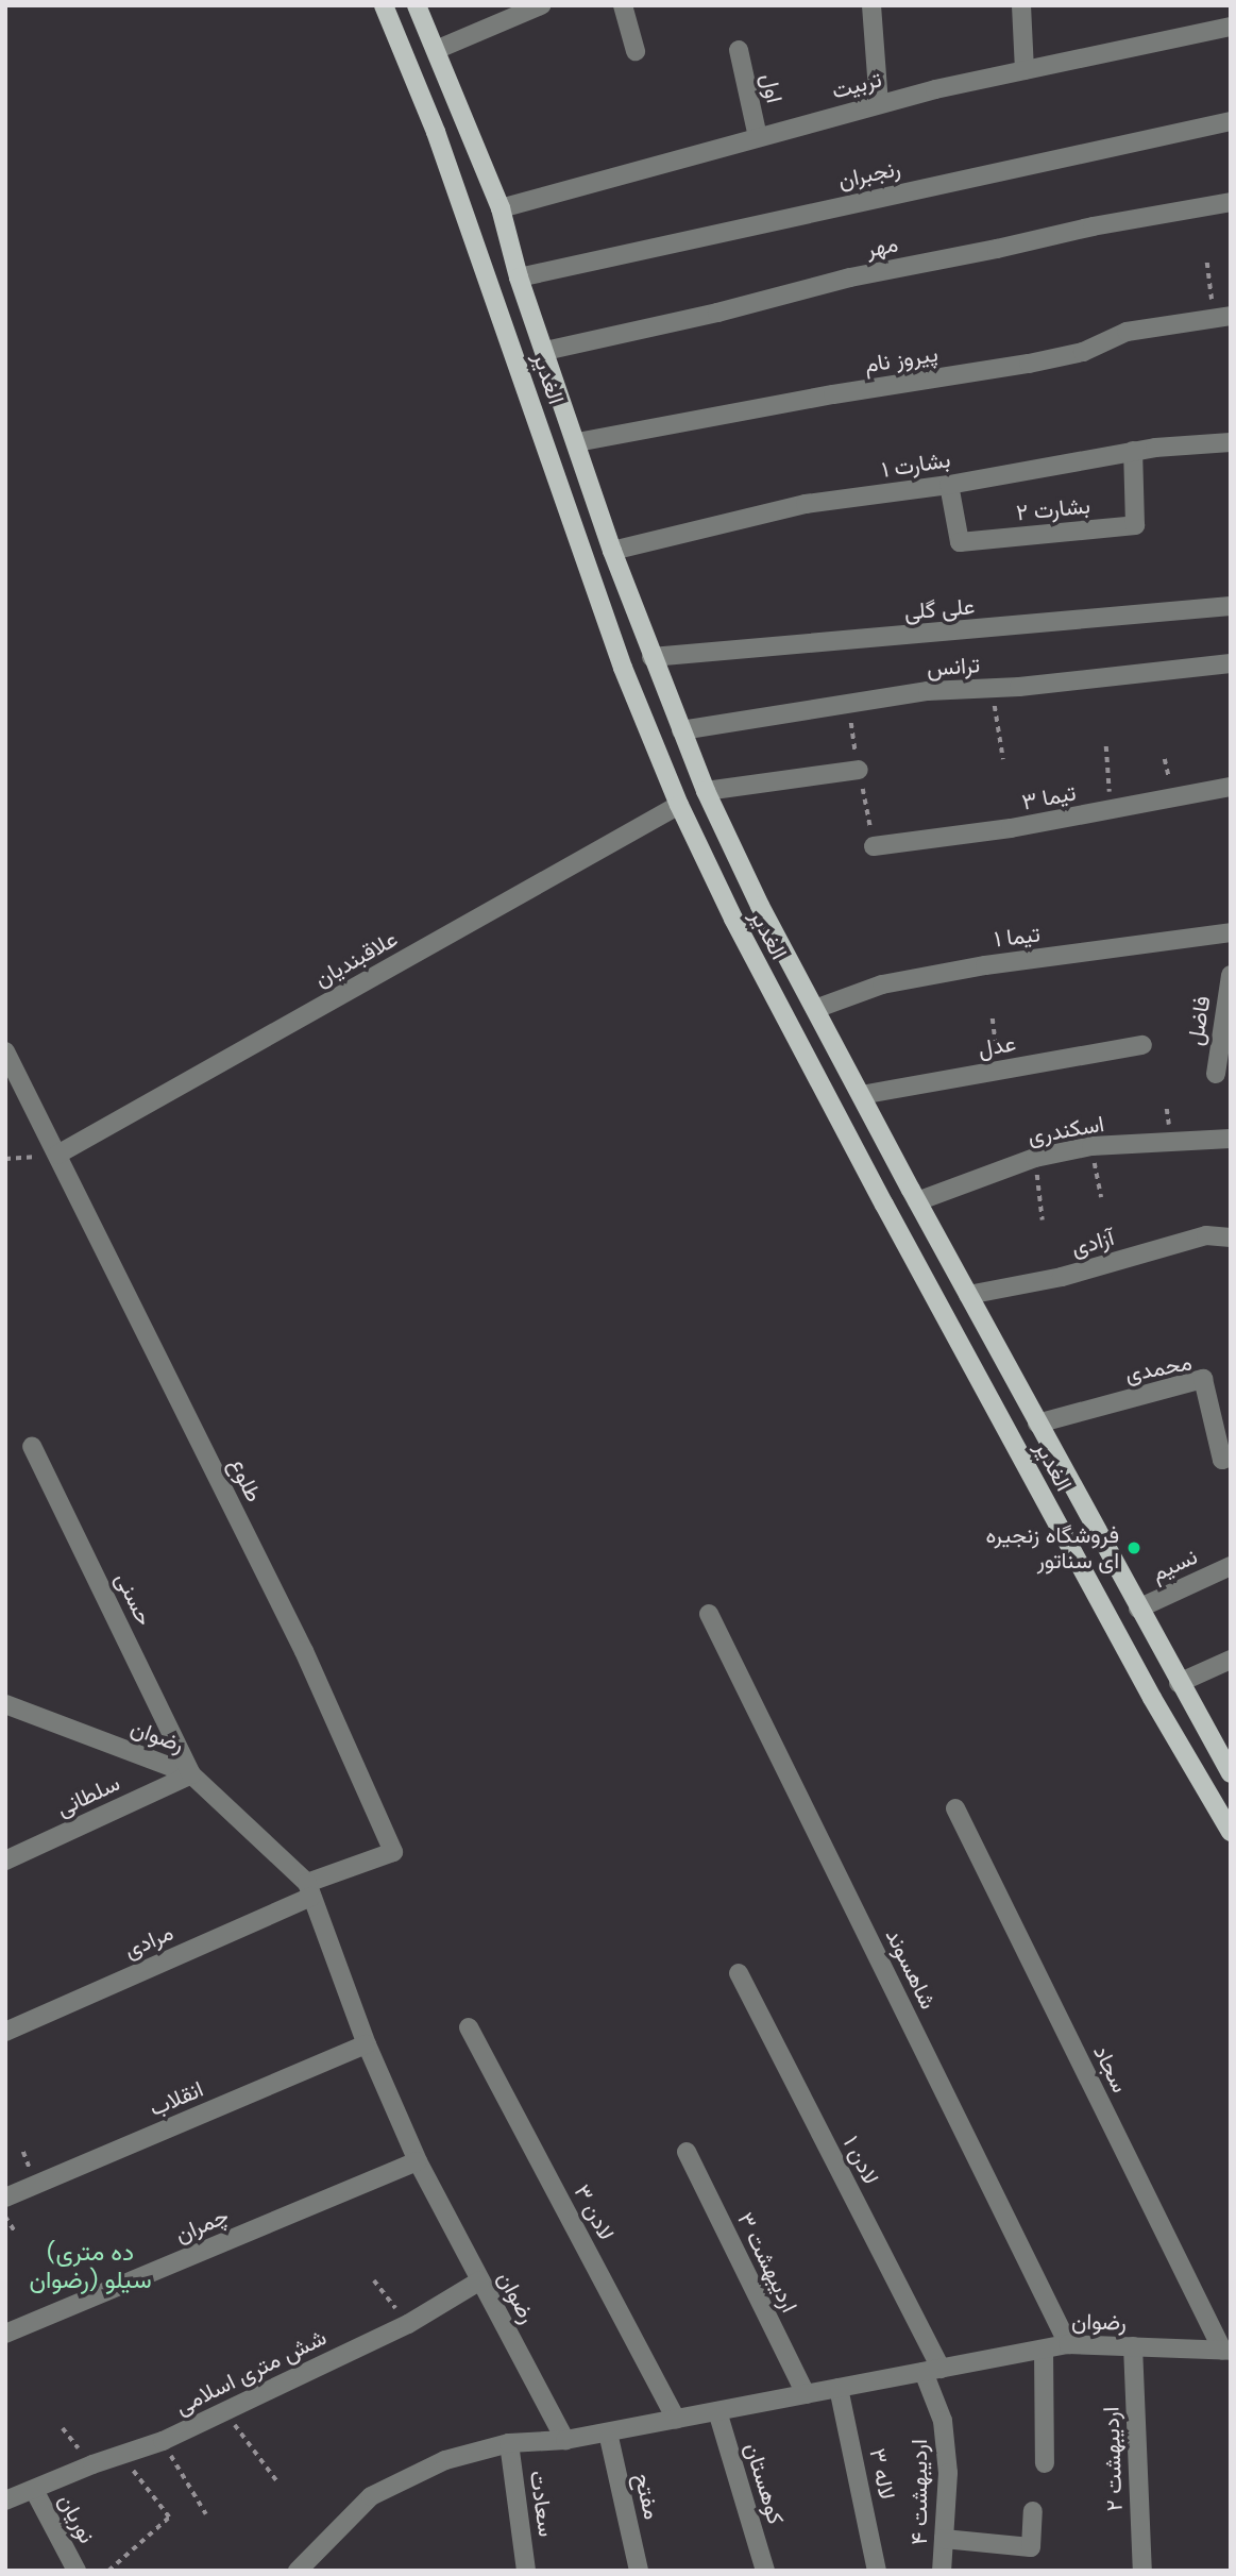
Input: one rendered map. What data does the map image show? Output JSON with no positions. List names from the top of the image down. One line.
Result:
{"streets":{"main road":["الغدیر"],"street":["تربیت","اول","رنجبران","مهر","پیروز نام","بشارت ۱","بشارت ۲","علی گلی","ترانس","تیما ۳","تیما ۱","علاقبندیان","فاضل","عدل","اسکندری","آزادی","محمدی","طلوع","نسیم","حسنی","رضوان","سلطانی","مرادی","شاهسوند","سجاد","انقلاب","لادن ۱","لادن ۳","چمران","اردیبهشت ۳","شش متری اسلامی","اردیبهشت ۲","لاله ۳","کوهستان","اردیبهشت ۴","مفتح","سعادت","نوریان"]},"crossings":[["تربیت","اول"],["تربیت","الغدیر"],["رنجبران","الغدیر"],["مهر","الغدیر"],["پیروز نام","الغدیر"],["الغدیر","بشارت ۱"],["الغدیر","علی گلی"],["الغدیر","ترانس"],["الغدیر","تیما ۱"],["الغدیر","علاقبندیان"],["الغدیر","عدل"],["الغدیر","اسکندری"],["الغدیر","آزادی"],["الغدیر","محمدی"],["الغدیر","نسیم"],["بشارت ۱","بشارت ۲"],["علاقبندیان","طلوع"],["طلوع","رضوان"],["طلوع","مرادی"],["حسنی","رضوان"],["حسنی","سلطانی"],["رضوان","سلطانی"],["رضوان","مرادی"],["رضوان","شاهسوند"],["رضوان","سجاد"],["رضوان","انقلاب"],["رضوان","لادن ۱"],["رضوان","لادن ۳"],["رضوان","چمران"],["رضوان","اردیبهشت ۳"],["رضوان","شش متری اسلامی"],["رضوان","اردیبهشت ۲"],["رضوان","لاله ۳"],["رضوان","کوهستان"],["رضوان","اردیبهشت ۴"],["رضوان","مفتح"],["لادن ۱","اردیبهشت ۴"],["شش متری اسلامی","نوریان"]],"districts":["(ده متری سیلو (رضوان"],"places":["فروشگاه زنجیره ای سناتور"]}
